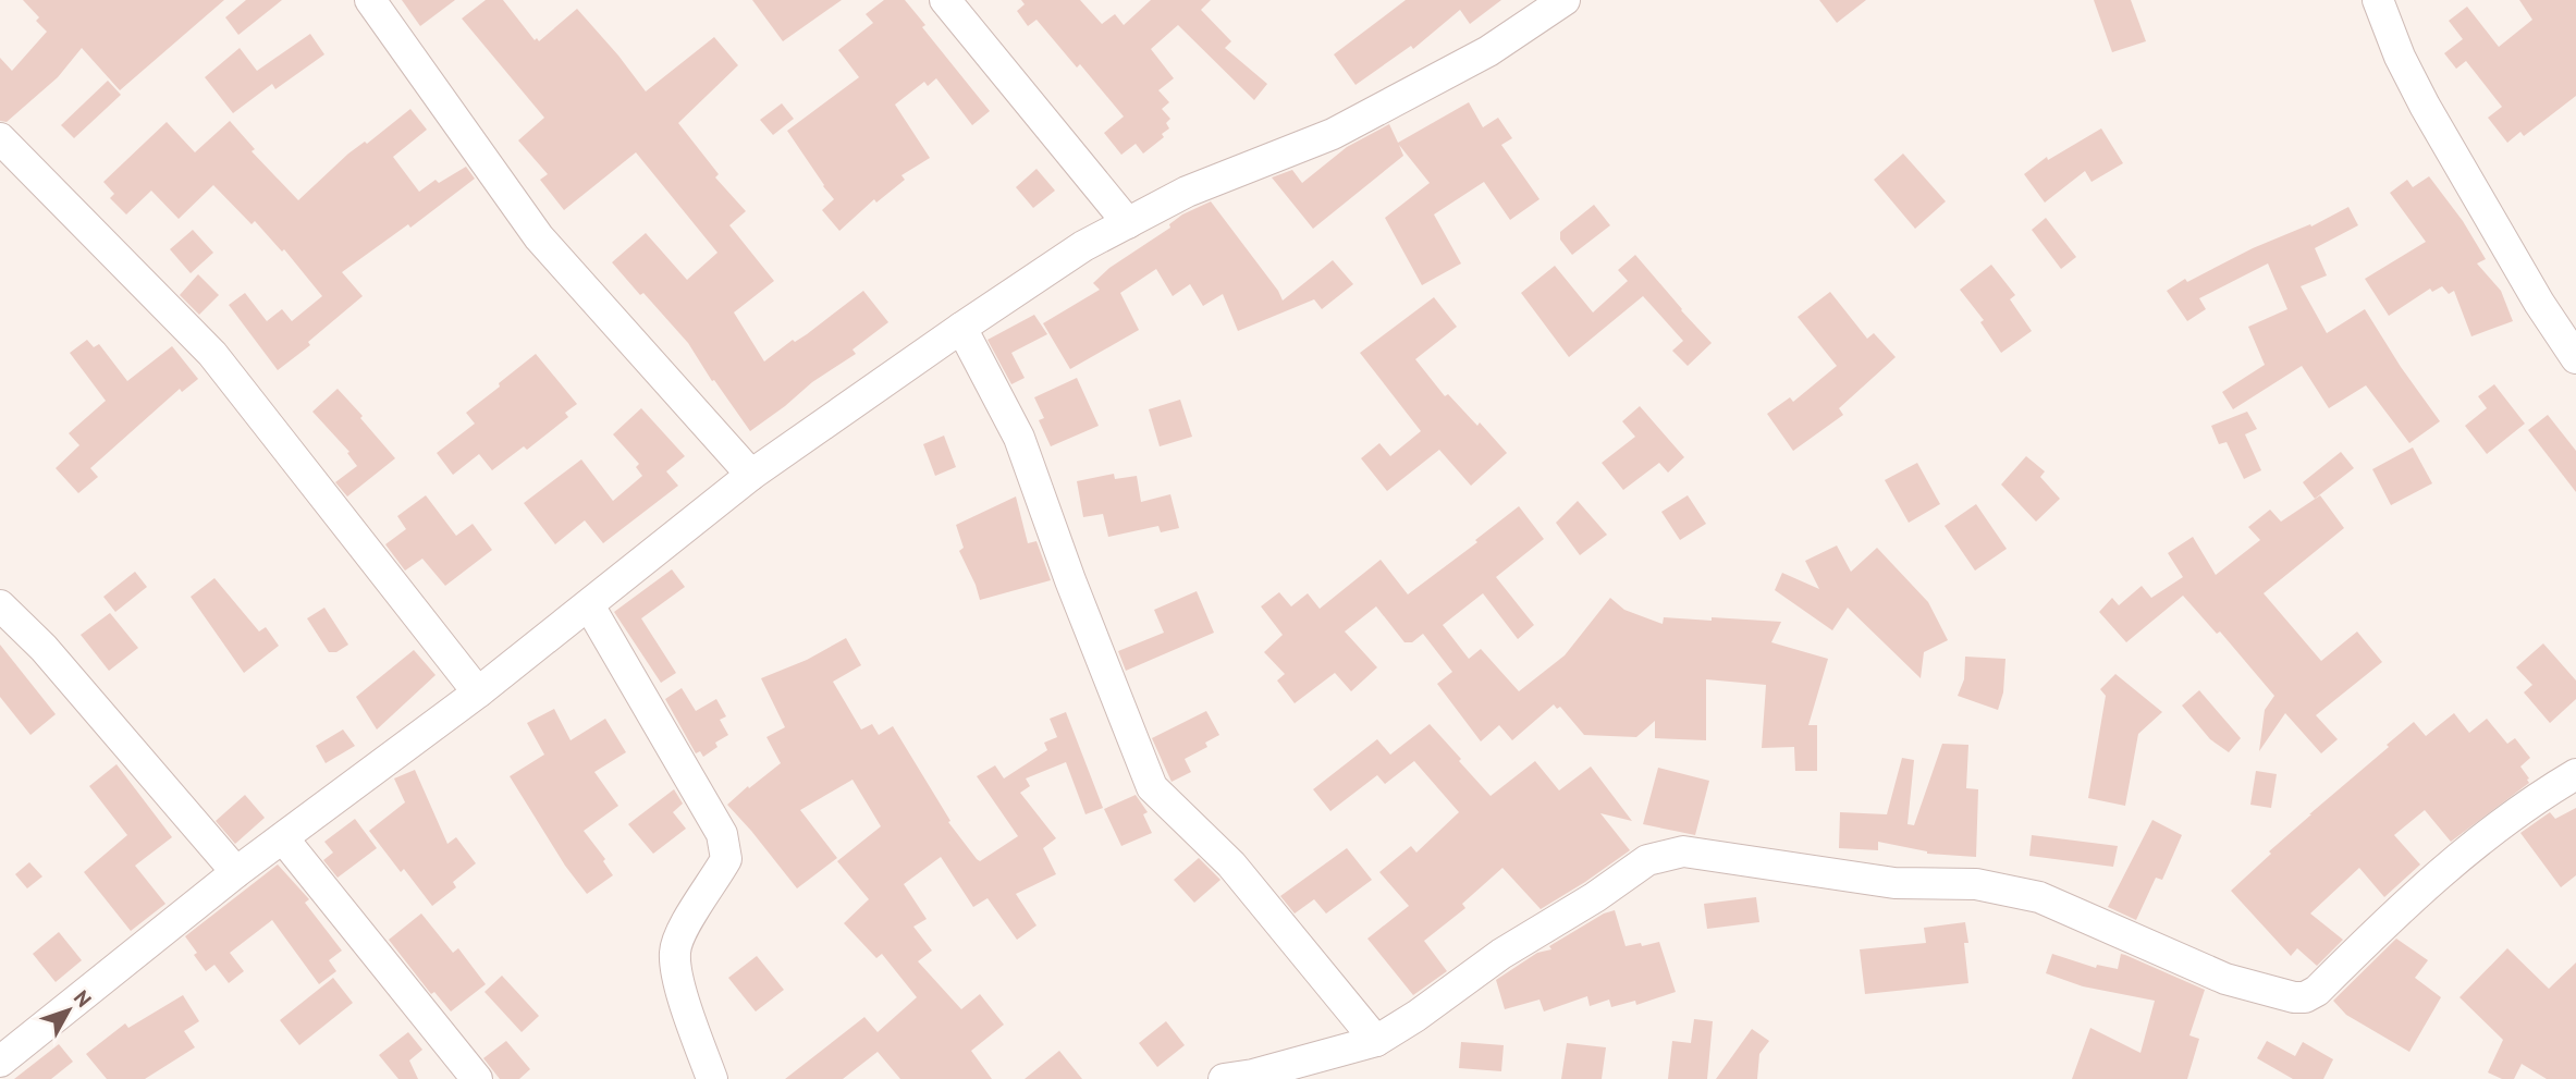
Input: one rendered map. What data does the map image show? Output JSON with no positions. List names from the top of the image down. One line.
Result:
{"north":"top right"}
